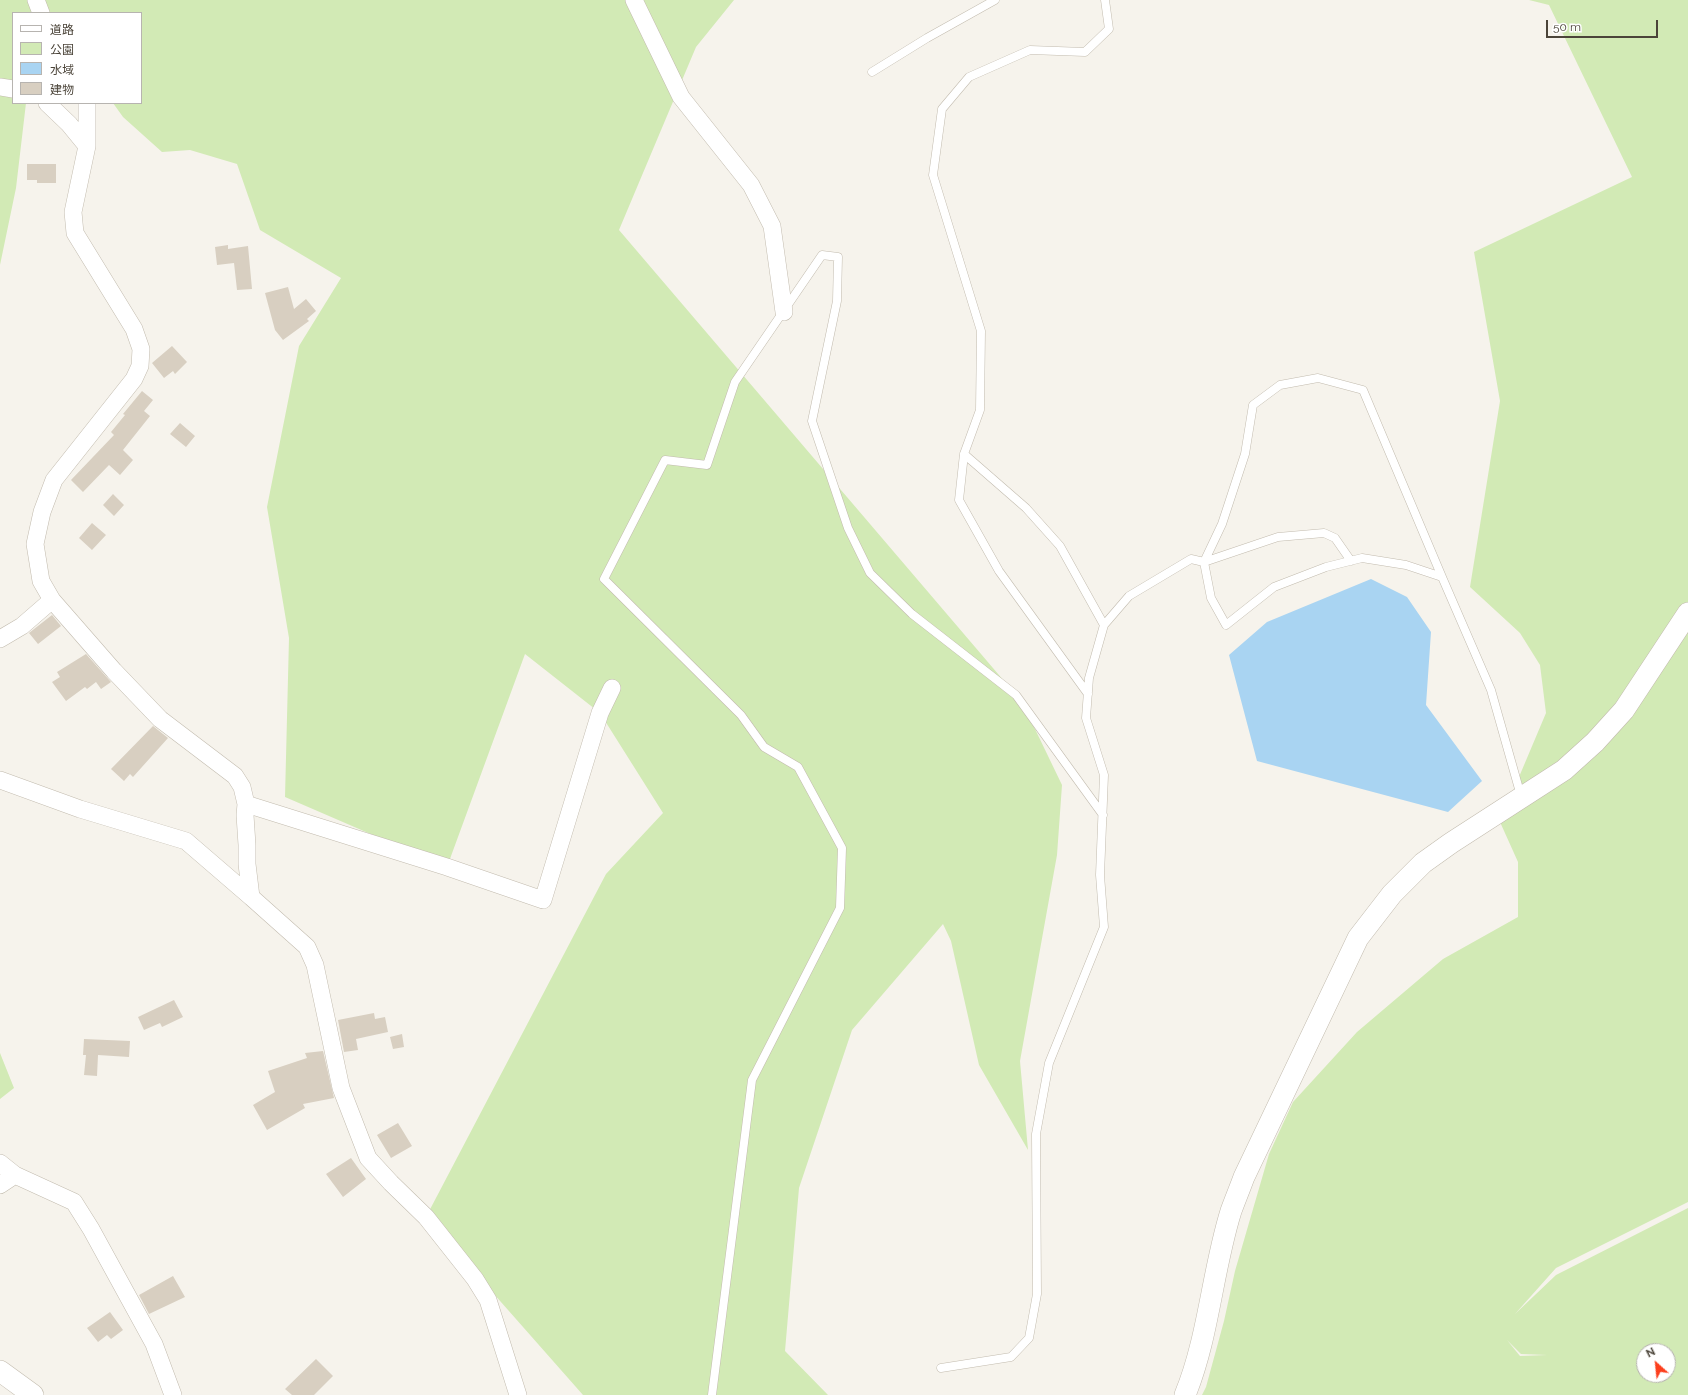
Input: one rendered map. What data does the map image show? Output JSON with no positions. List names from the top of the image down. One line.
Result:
{"legend":["道路","公園","水域","建物"],"scale_bar":"50 m","north":"top left"}
